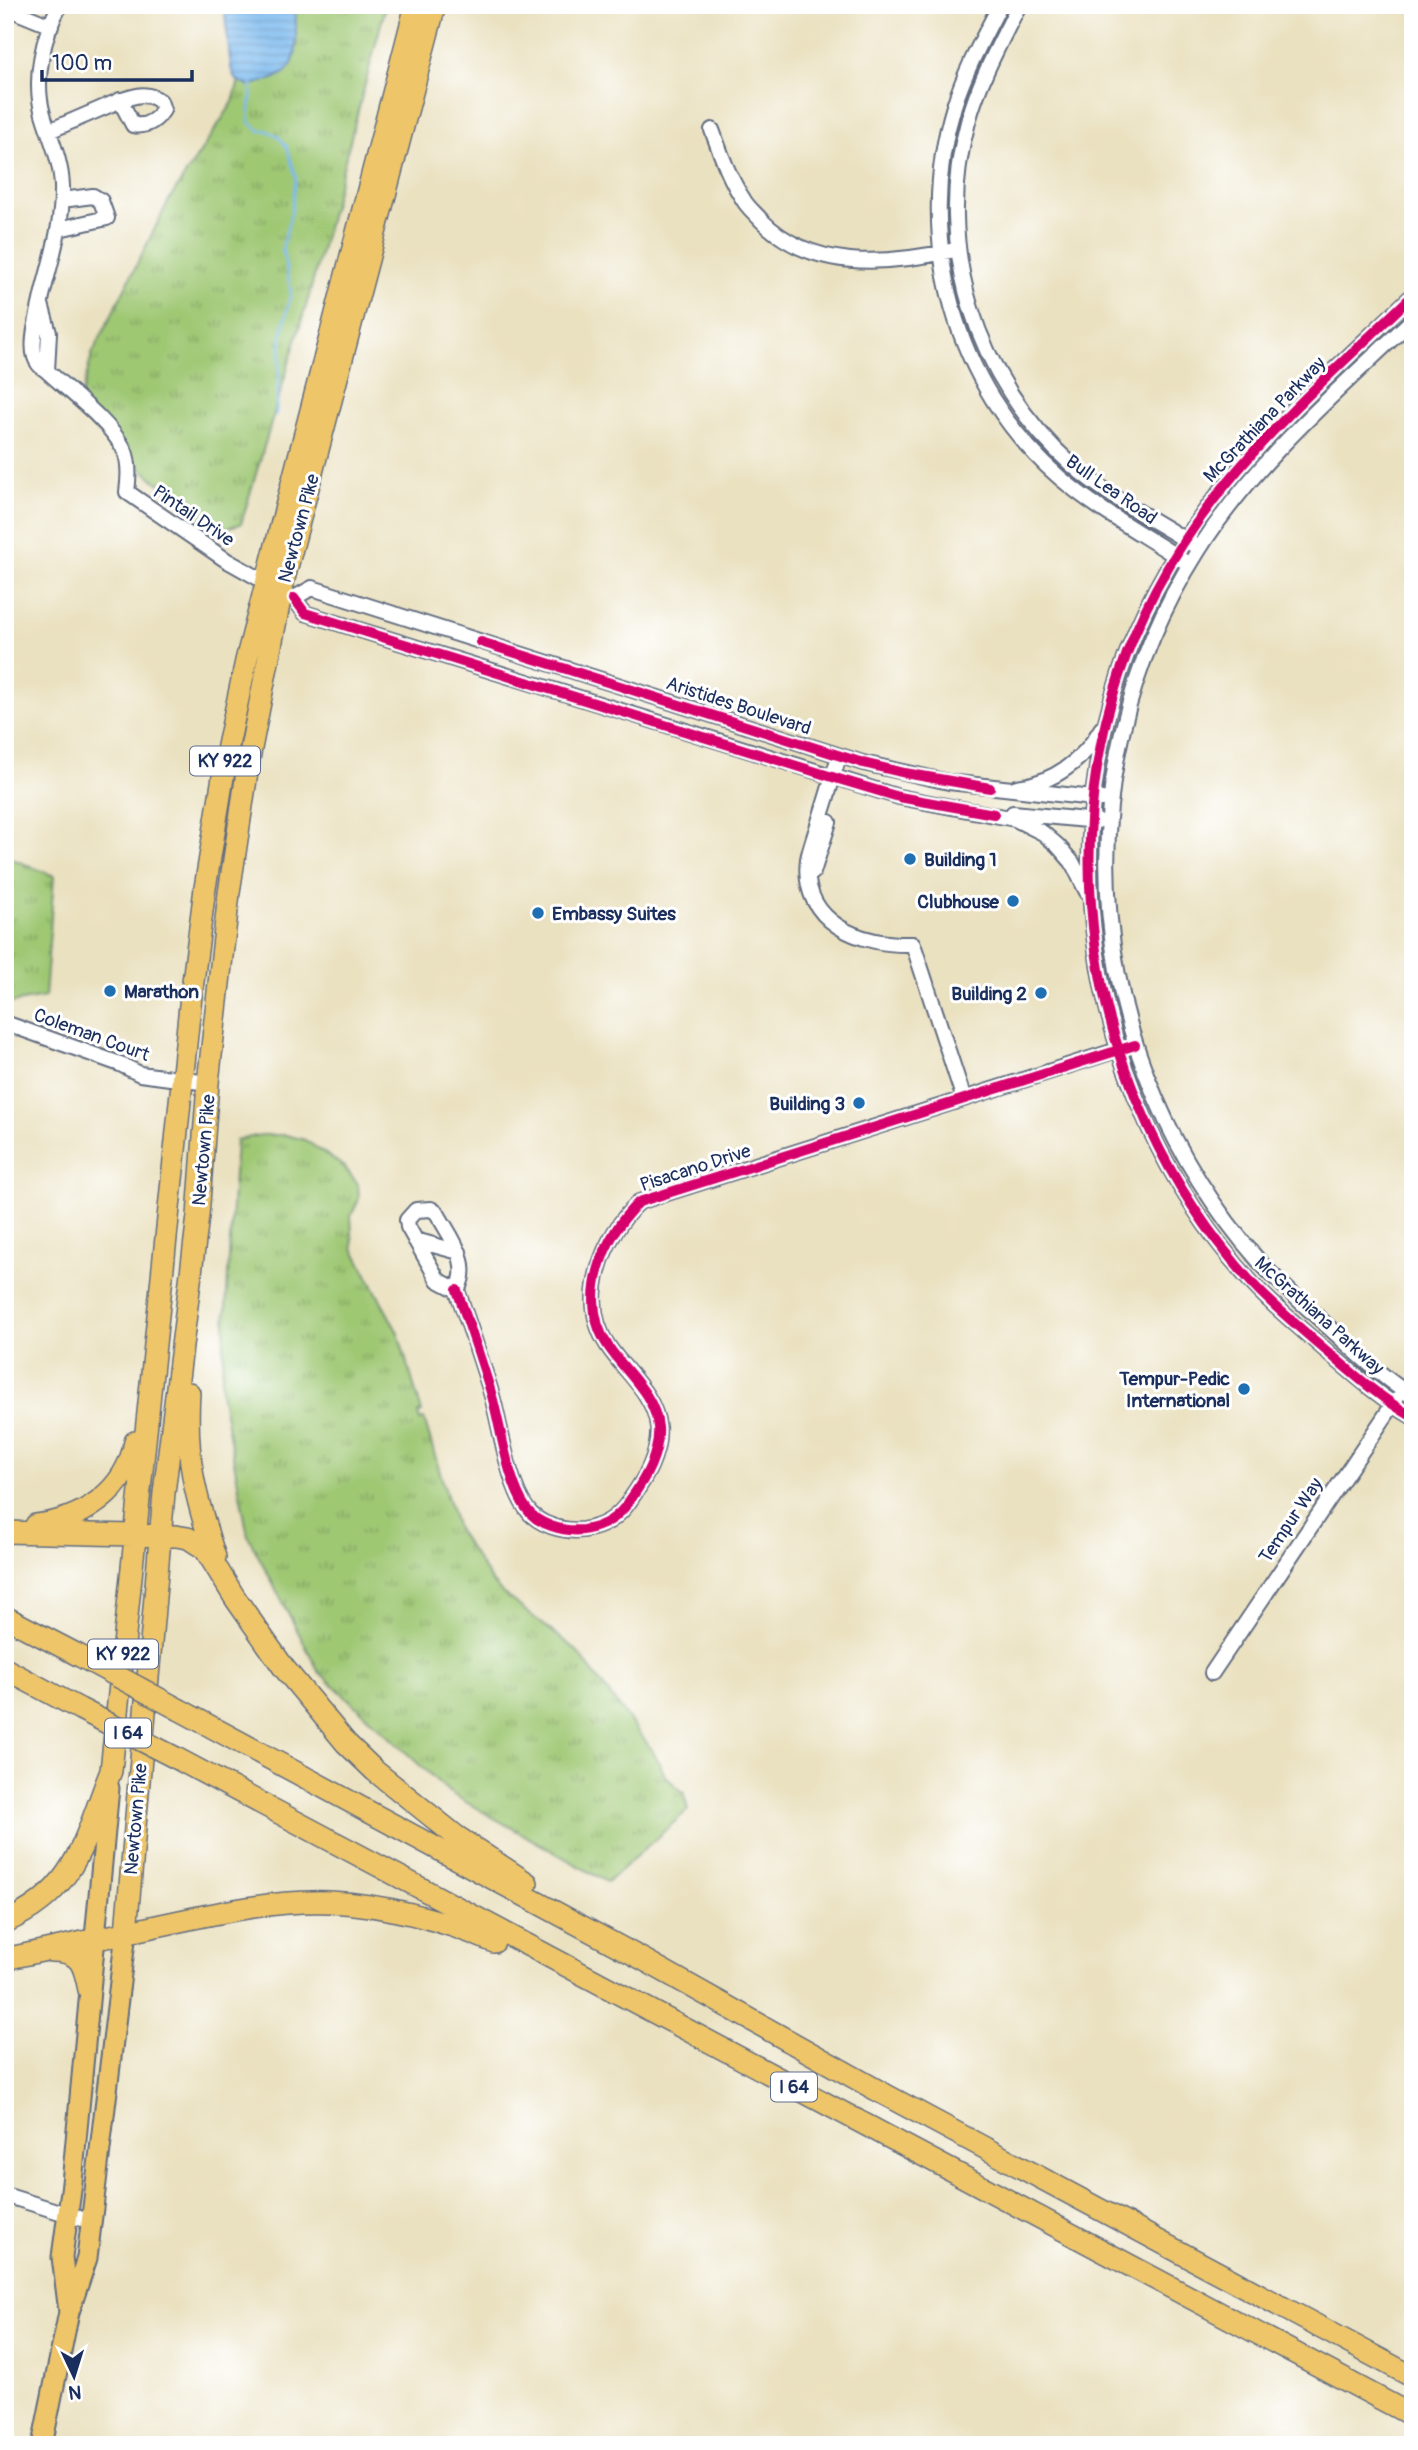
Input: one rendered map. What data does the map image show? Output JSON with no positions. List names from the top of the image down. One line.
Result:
{"streets":{"highway":["Newtown Pike","KY 922","I 64"],"street":["McGrathiana Parkway","Bull Lea Road","Pintail Drive","Aristides Boulevard","Coleman Court","Pisacano Drive","Tempur Way"]},"crossings":[["McGrathiana Parkway","Bull Lea Road"],["McGrathiana Parkway","Aristides Boulevard"],["McGrathiana Parkway","Pisacano Drive"],["McGrathiana Parkway","Tempur Way"],["Pintail Drive","Newtown Pike"],["Pintail Drive","Aristides Boulevard"],["Newtown Pike","Aristides Boulevard"],["Newtown Pike","Coleman Court"]],"places":["Building 1","Clubhouse","Embassy Suites","Marathon","Building 2","Building 3","Tempur-Pedic International"],"scale_bar":"100 m","north":"bottom"}
